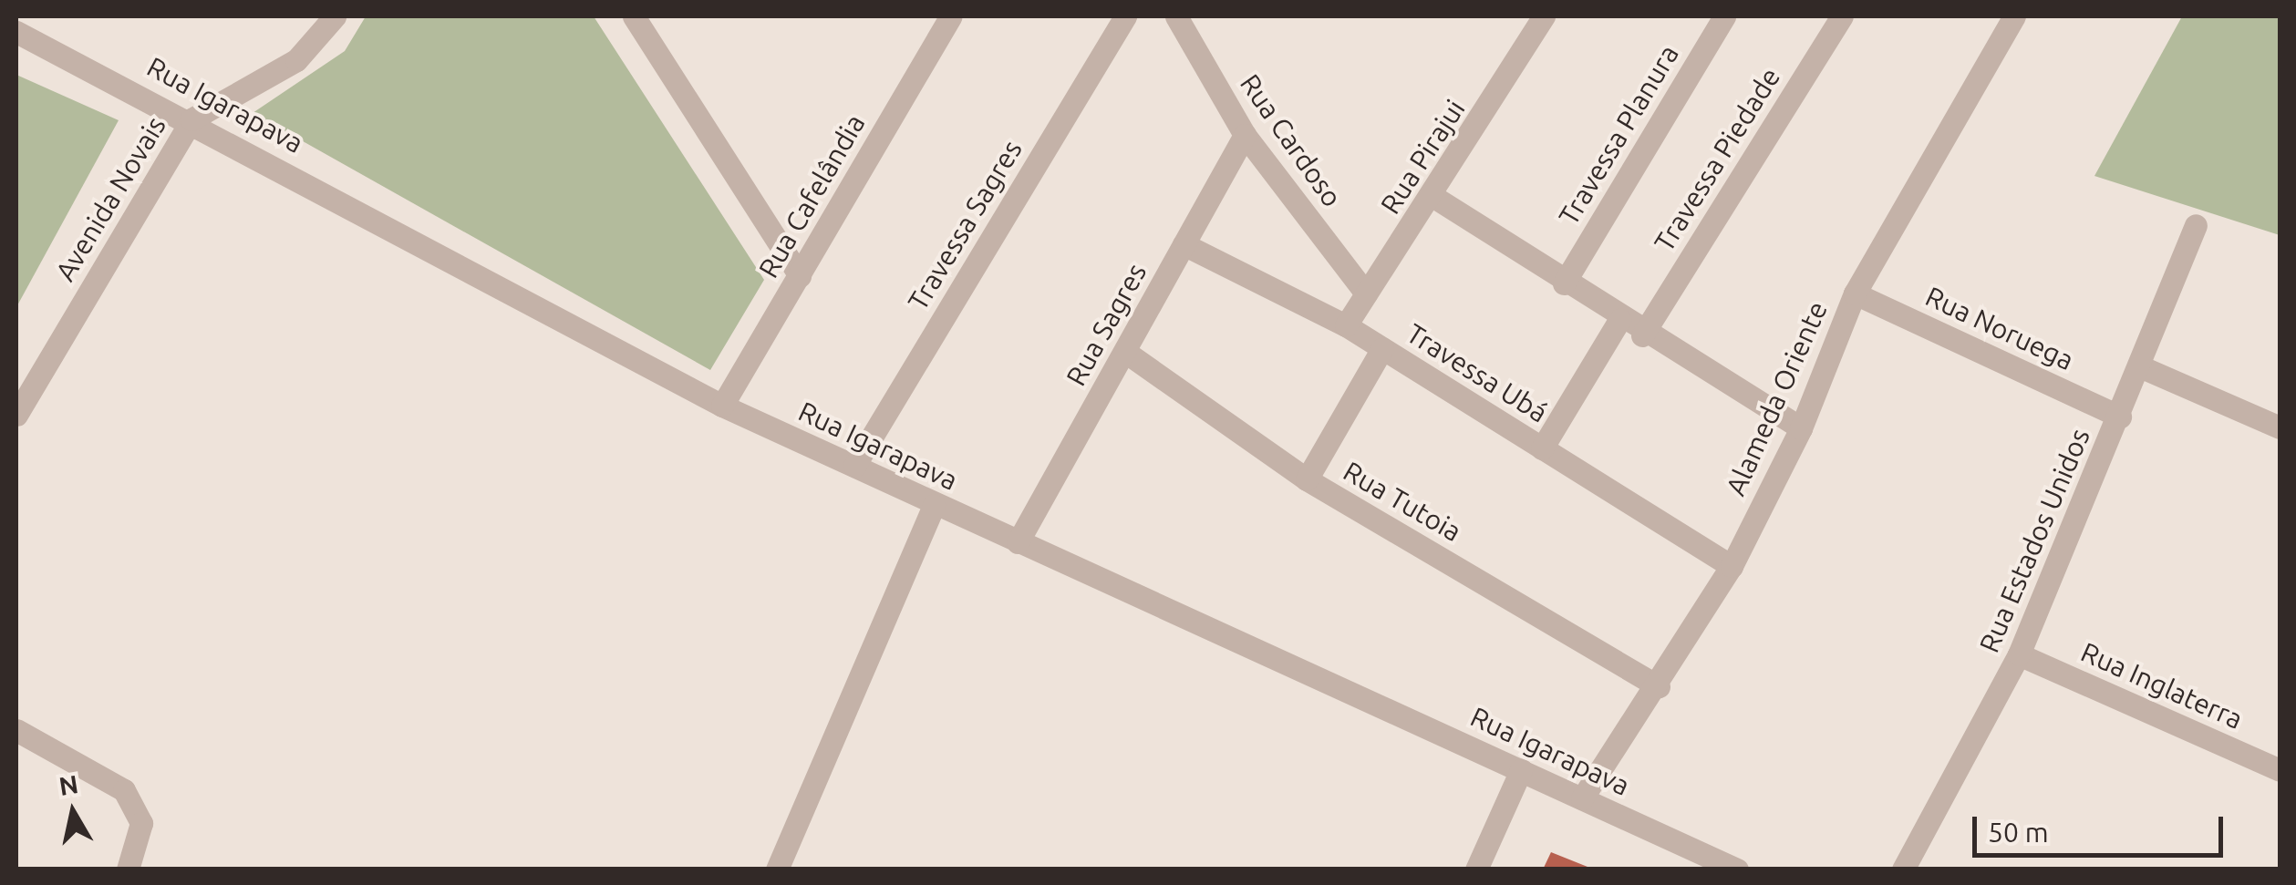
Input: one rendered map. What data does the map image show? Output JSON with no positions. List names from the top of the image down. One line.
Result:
{"streets":{"street":["Rua Igarapava","Travessa Planura","Rua Cardoso","Rua Pirajui","Travessa Piedade","Rua Cafelândia","Avenida Novais","Travessa Sagres","Rua Sagres","Rua Noruega","Travessa Ubá","Alameda Oriente","Rua Tutoia","Rua Estados Unidos","Rua Inglaterra"]},"crossings":[["Rua Igarapava","Rua Cafelândia"],["Rua Igarapava","Avenida Novais"],["Rua Igarapava","Travessa Sagres"],["Rua Igarapava","Rua Sagres"],["Rua Igarapava","Alameda Oriente"],["Rua Cardoso","Rua Pirajui"],["Rua Cardoso","Rua Sagres"],["Rua Pirajui","Travessa Ubá"],["Rua Sagres","Travessa Ubá"],["Rua Sagres","Rua Tutoia"],["Rua Noruega","Alameda Oriente"],["Rua Noruega","Rua Estados Unidos"],["Travessa Ubá","Alameda Oriente"],["Alameda Oriente","Rua Tutoia"],["Rua Estados Unidos","Rua Inglaterra"]],"scale_bar":"50 m","north":"top"}
